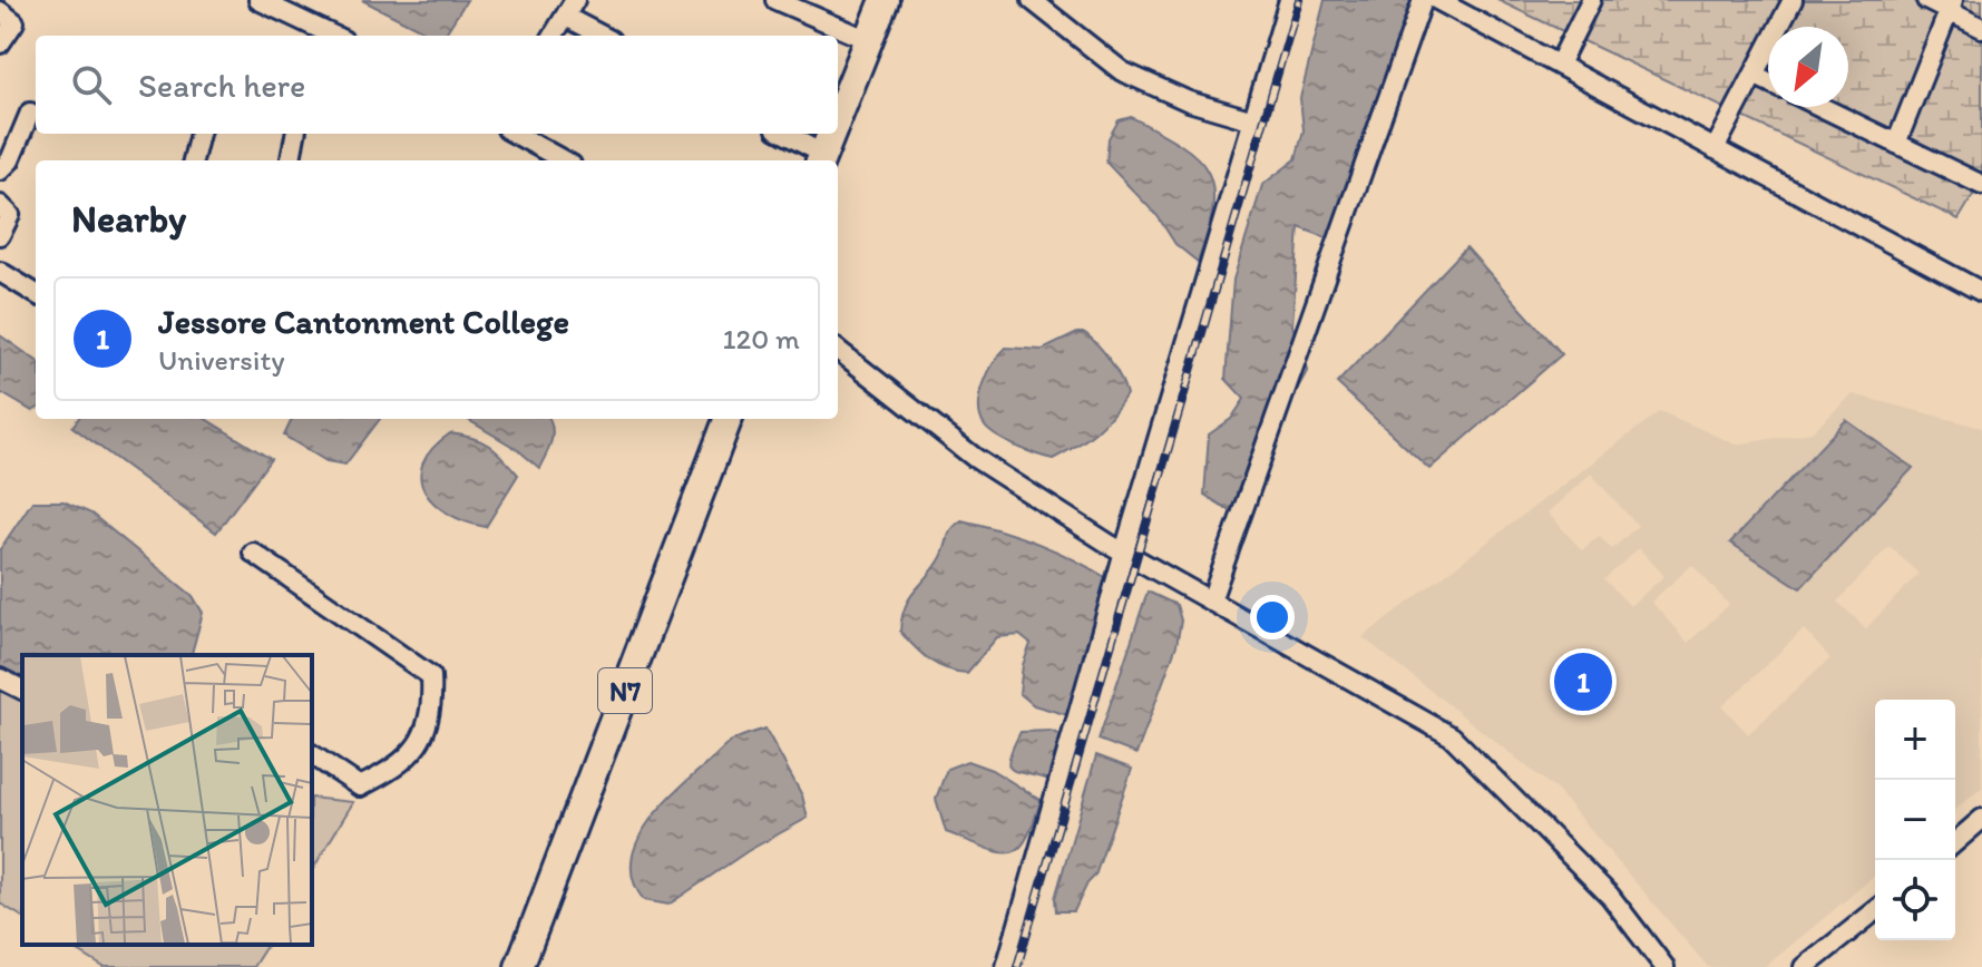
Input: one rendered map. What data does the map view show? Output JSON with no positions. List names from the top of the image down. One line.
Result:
{"streets":{"highway":["N7"]},"north":"bottom left","page":{"search":"Search here","heading":"Nearby","list":[{"mark":"1","name":"Jessore Cantonment College","note":"University","value":"120 m"}],"pins":"1","map_buttons":["+","−"]}}
